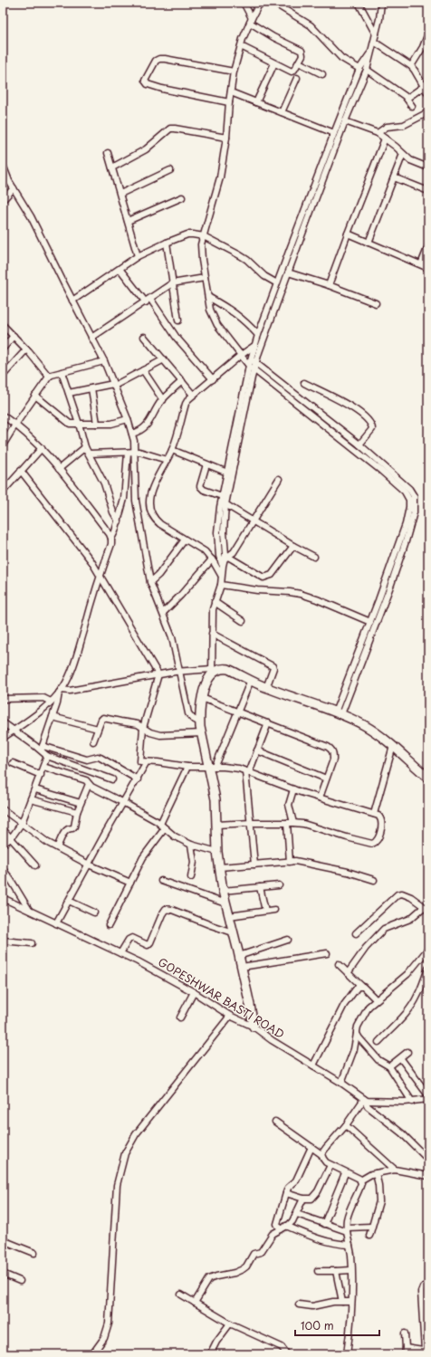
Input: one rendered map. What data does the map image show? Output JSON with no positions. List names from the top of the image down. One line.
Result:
{"streets":{"street":["GOPESHWAR BASTI ROAD"]},"scale_bar":"100 m"}
